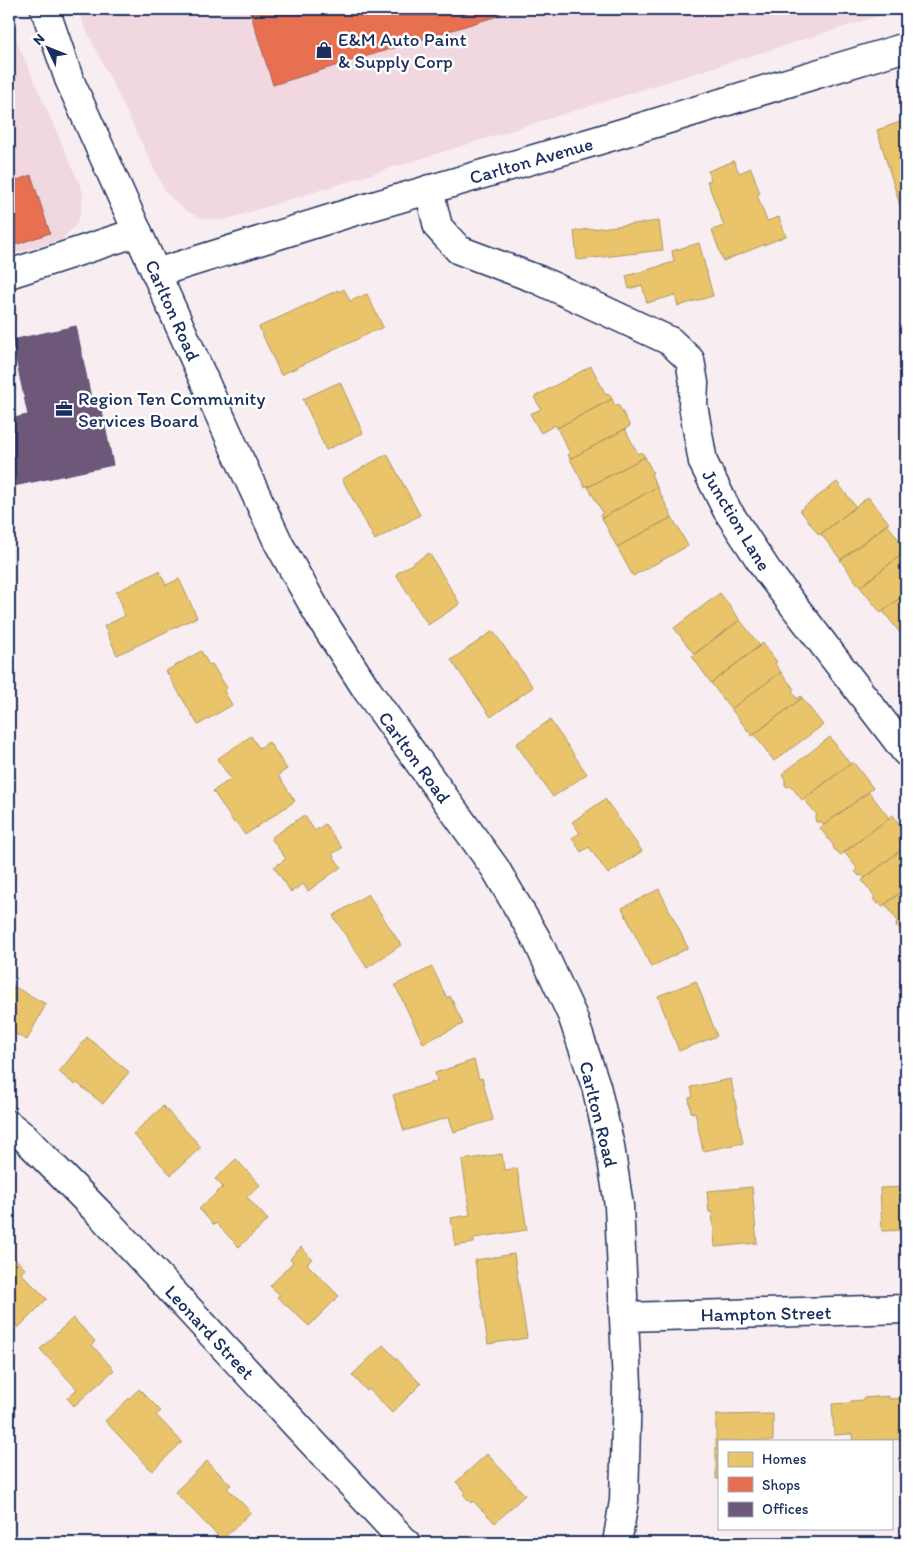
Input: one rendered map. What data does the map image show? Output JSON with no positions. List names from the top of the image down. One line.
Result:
{"streets":{"street":["Carlton Avenue","Carlton Road","Junction Lane","Hampton Street","Leonard Street"]},"crossings":[["Carlton Avenue","Carlton Road"],["Carlton Avenue","Junction Lane"],["Carlton Road","Hampton Street"]],"places":{"shop":["E&M Auto Paint & Supply Corp"],"office":["Region Ten Community Services Board"]},"legend":["Homes","Shops","Offices"],"north":"top left"}
